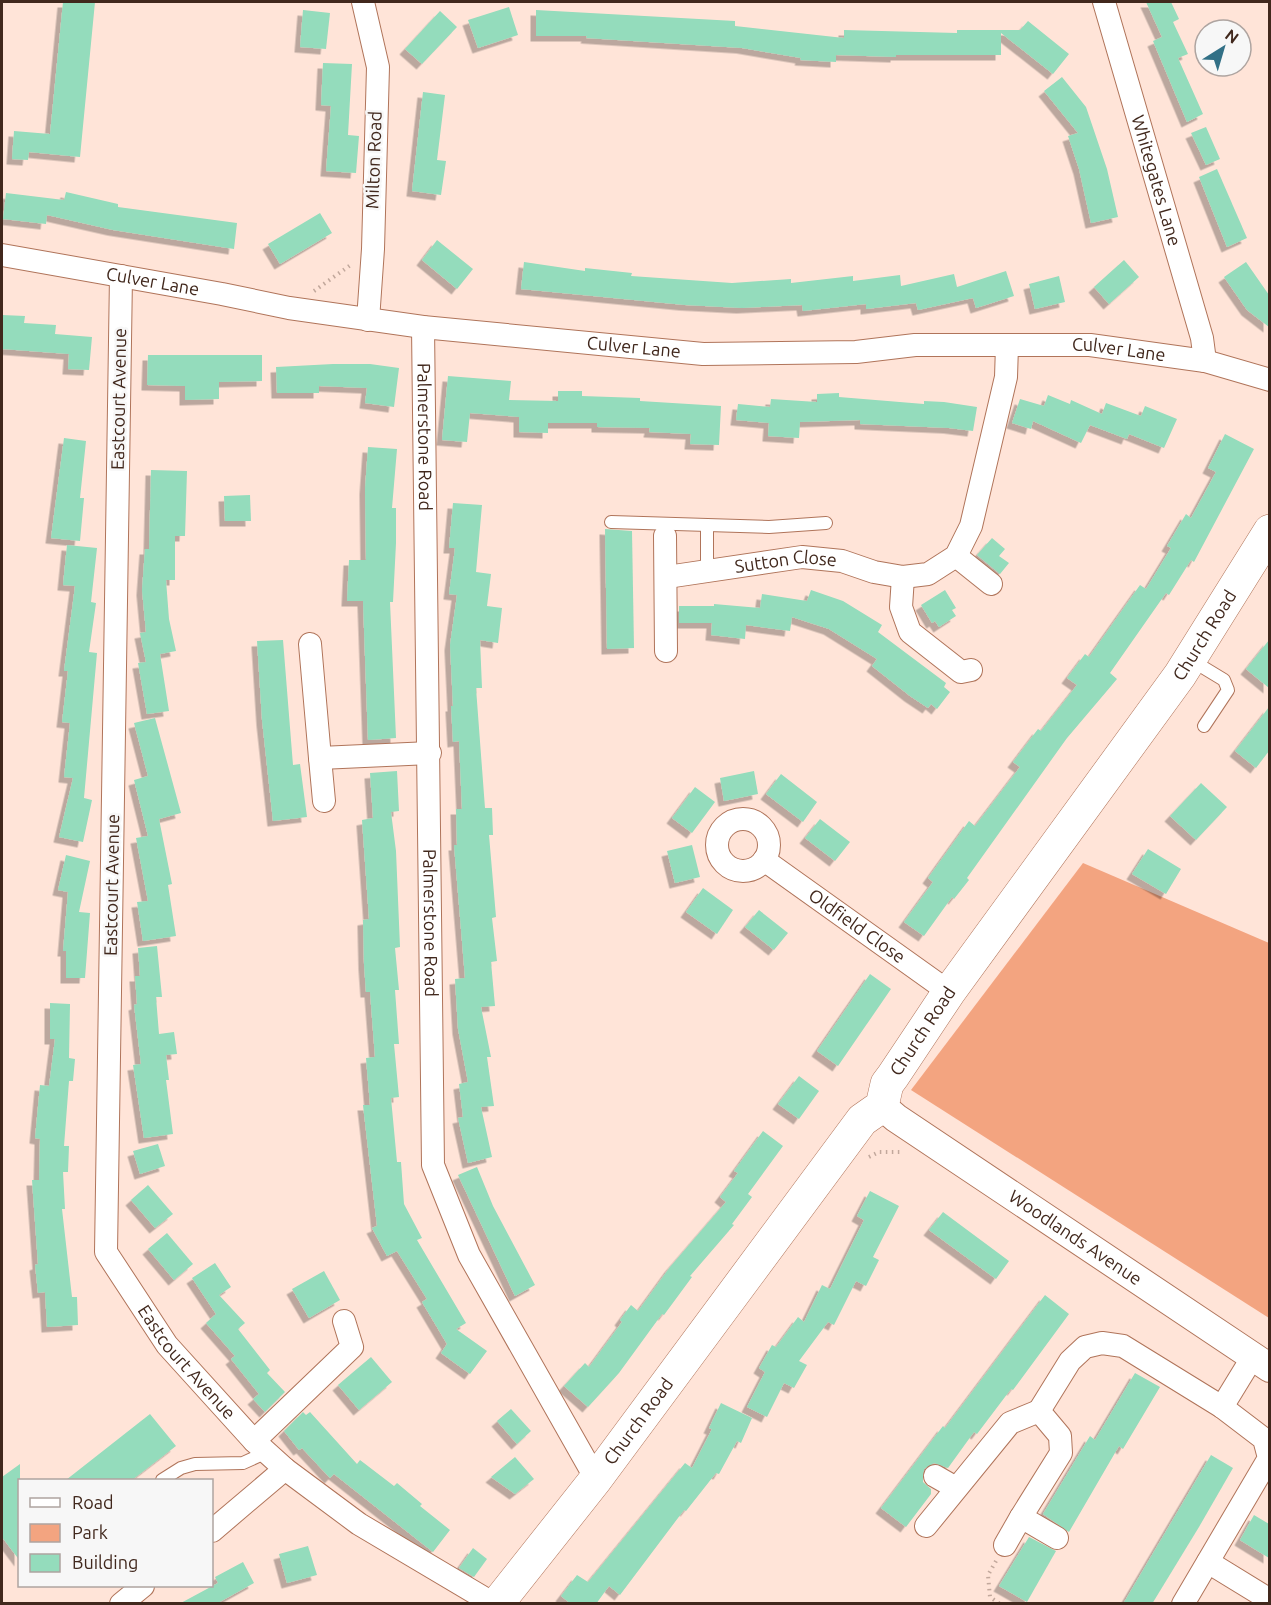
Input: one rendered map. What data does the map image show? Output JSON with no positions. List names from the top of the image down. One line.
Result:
{"streets":{"main road":["Church Road"],"street":["Milton Road","Whitegates Lane","Culver Lane","Eastcourt Avenue","Palmerstone Road","Sutton Close","Oldfield Close","Woodlands Avenue"]},"crossings":[["Milton Road","Culver Lane"],["Whitegates Lane","Culver Lane"],["Culver Lane","Eastcourt Avenue"],["Culver Lane","Palmerstone Road"],["Eastcourt Avenue","Church Road"],["Palmerstone Road","Church Road"],["Church Road","Oldfield Close"],["Church Road","Woodlands Avenue"]],"legend":["Road","Park","Building"],"north":"top right"}
